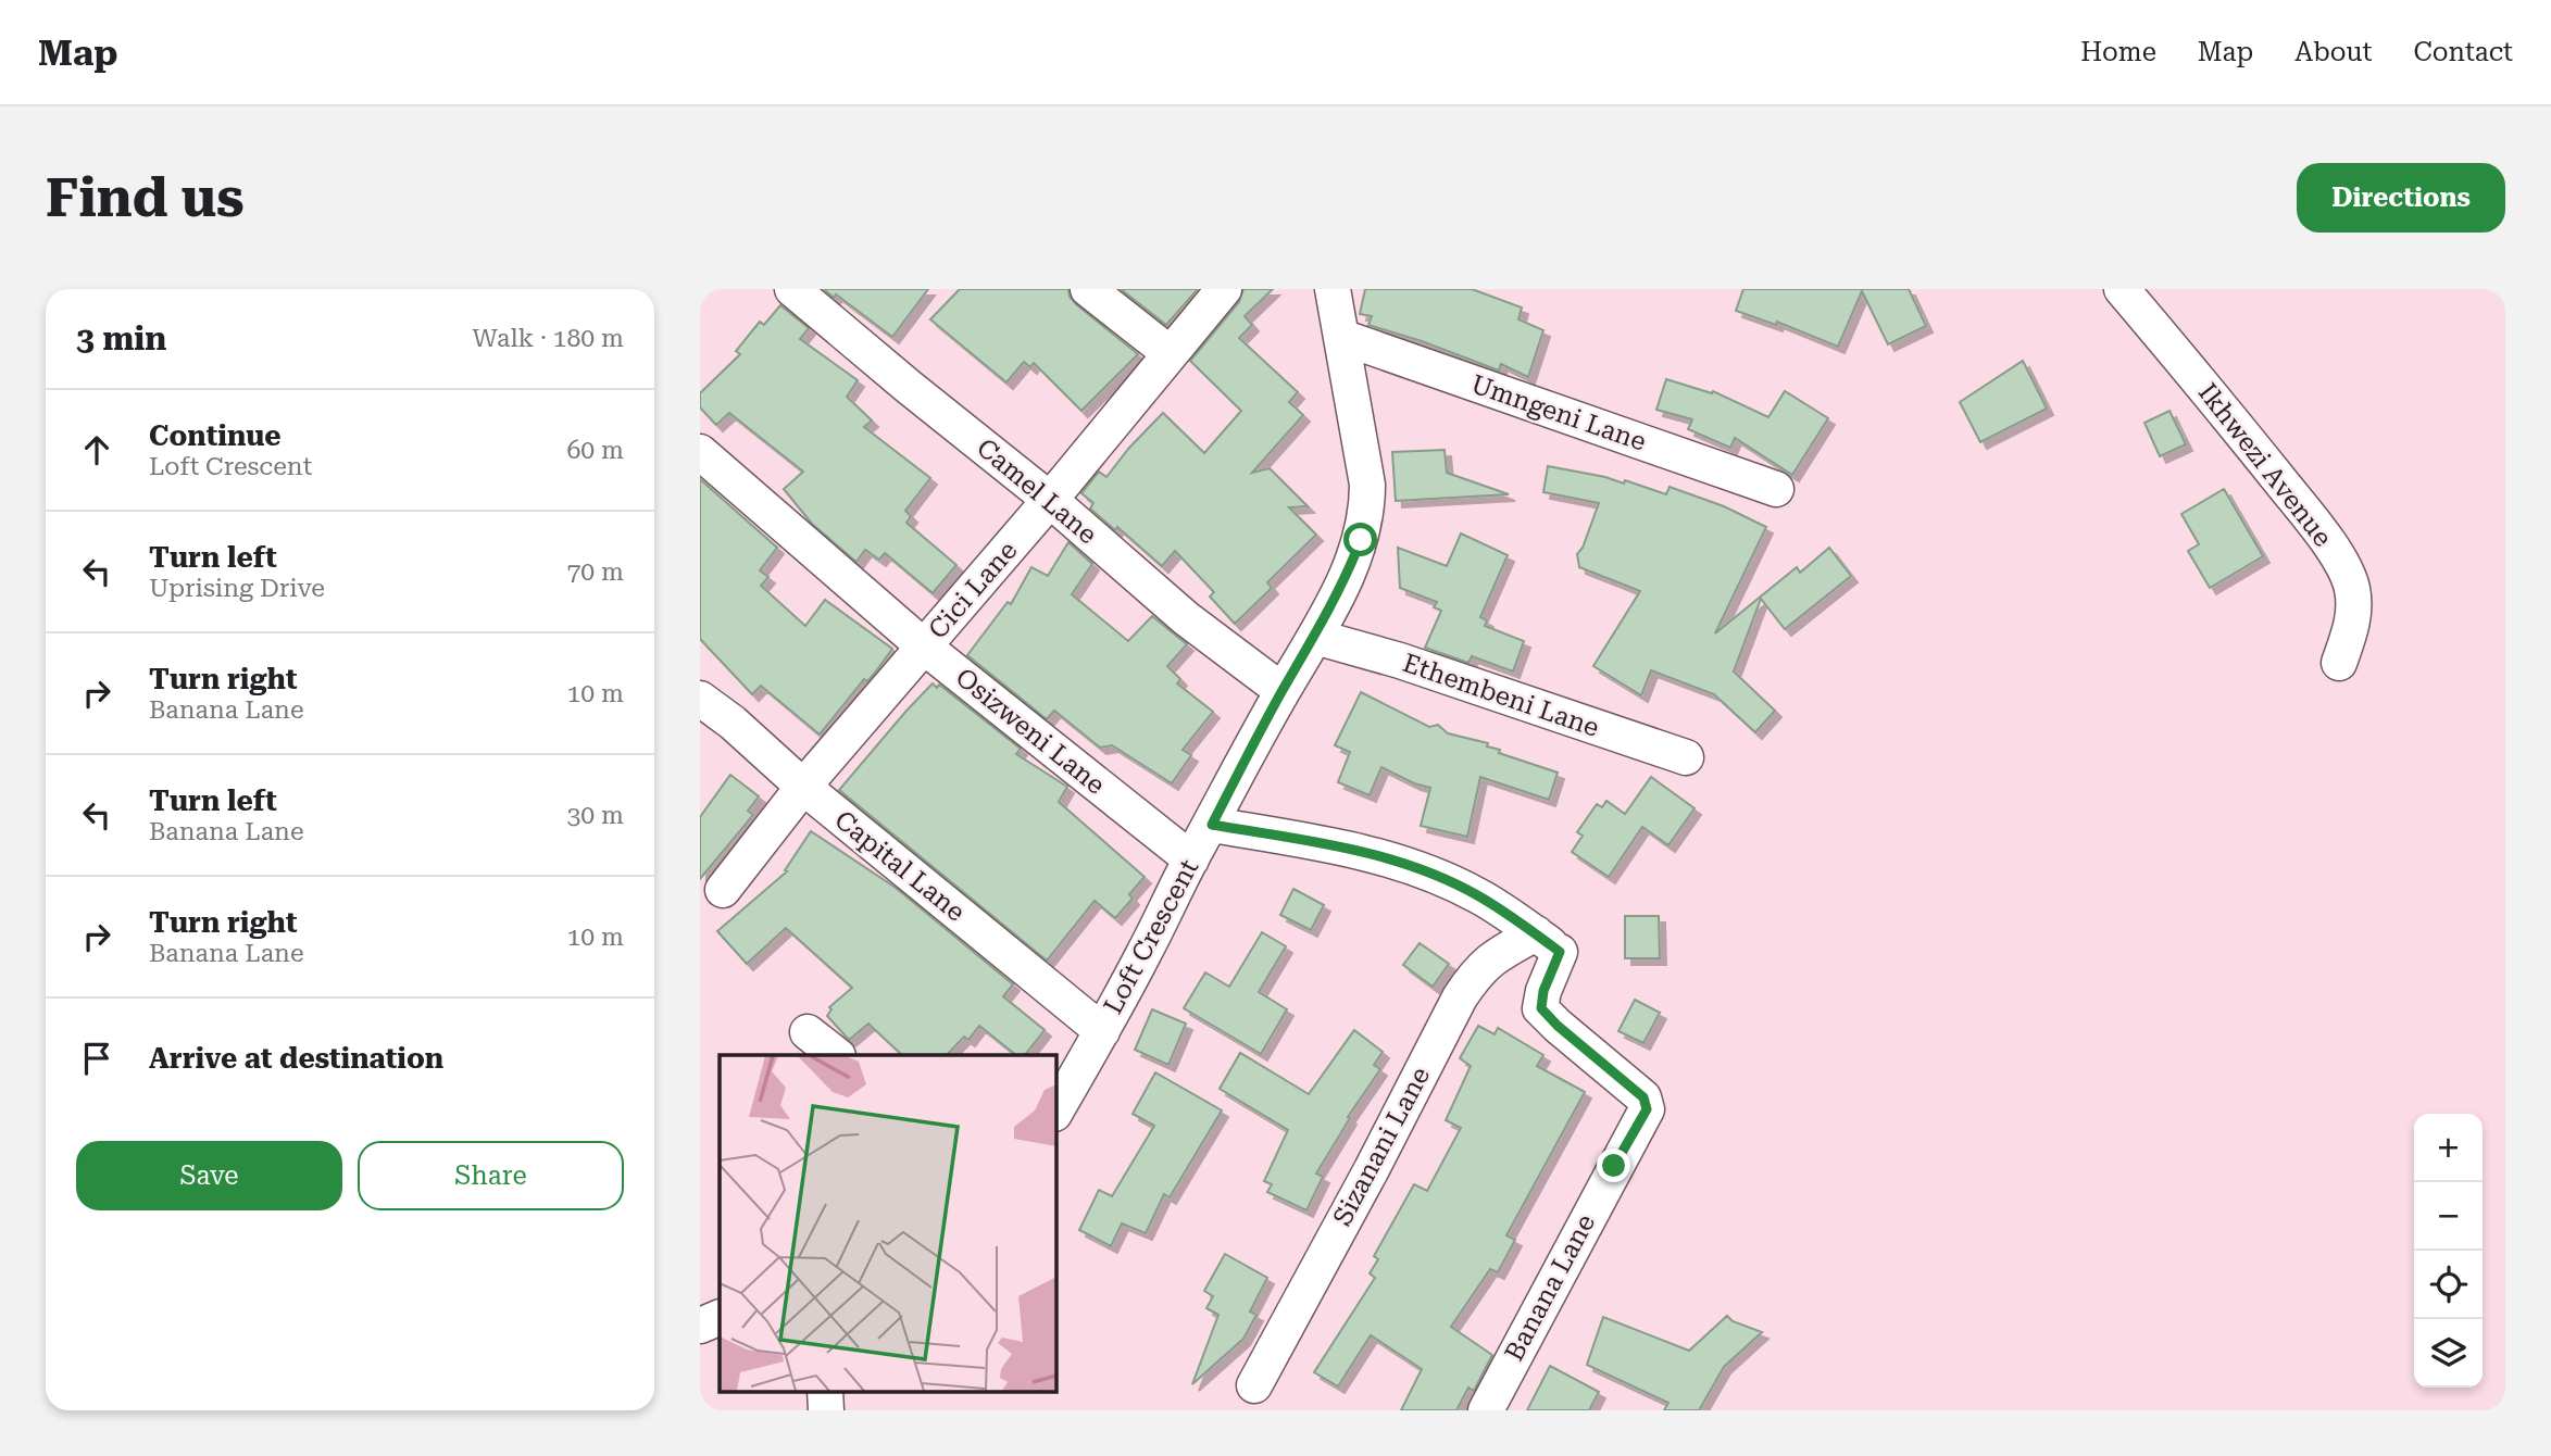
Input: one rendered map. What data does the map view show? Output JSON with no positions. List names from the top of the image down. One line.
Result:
{"streets":{"street":["Umngeni Lane","Ikhwezi Avenue","Camel Lane","Cici Lane","Ethembeni Lane","Osizweni Lane","Capital Lane","Loft Crescent","Sizanani Lane","Banana Lane"]},"crossings":[["Umngeni Lane","Loft Crescent"],["Camel Lane","Cici Lane"],["Camel Lane","Loft Crescent"],["Cici Lane","Osizweni Lane"],["Cici Lane","Capital Lane"],["Ethembeni Lane","Loft Crescent"],["Osizweni Lane","Loft Crescent"],["Capital Lane","Loft Crescent"],["Sizanani Lane","Banana Lane"]],"page":{"header":"Map","nav":["Home","Map","About","Contact"],"buttons":["Directions",["Save","Share"]],"title":"Find us","heading":["3 min","Walk · 180 m"],"list":[["Continue","Loft Crescent","60 m"],["Turn left","Uprising Drive","70 m"],["Turn right","Banana Lane","10 m"],["Turn left","Banana Lane","30 m"],["Turn right","Banana Lane","10 m"],"Arrive at destination"],"map_buttons":["+","−"]}}
